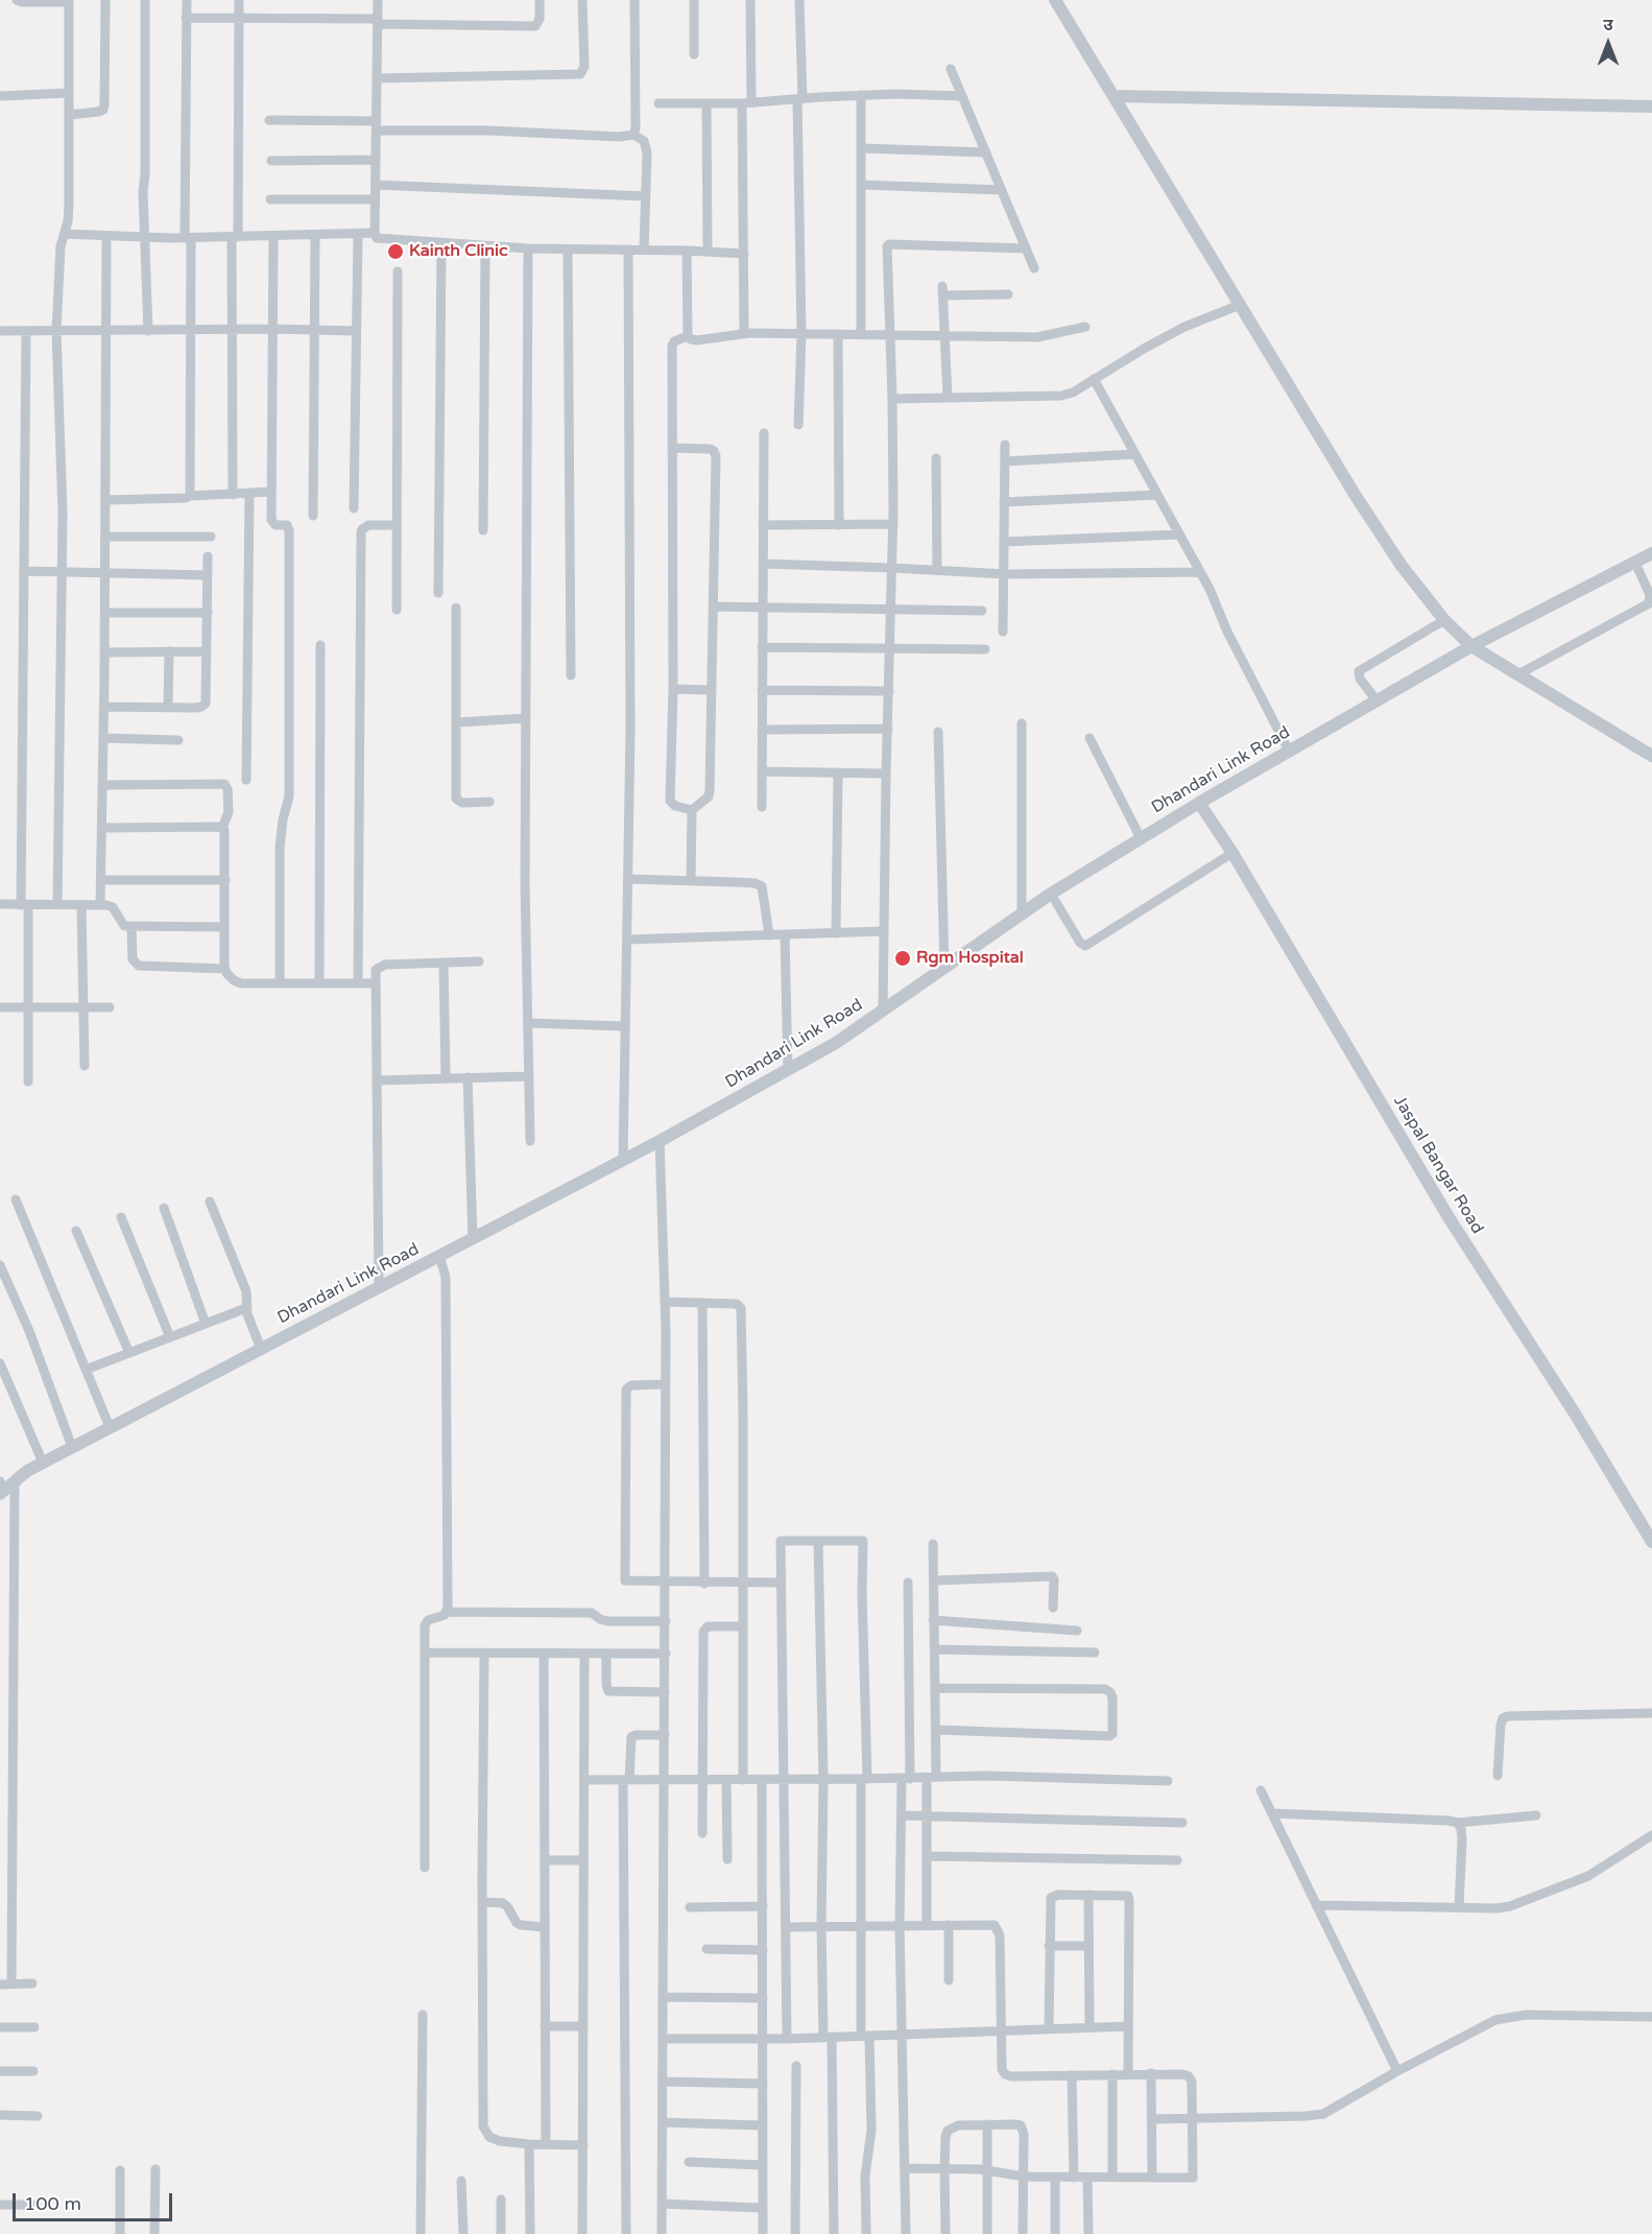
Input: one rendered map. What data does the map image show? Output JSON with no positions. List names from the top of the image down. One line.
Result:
{"streets":{"street":["Dhandari Link Road","Jaspal Bangar Road"]},"crossings":[["Dhandari Link Road","Jaspal Bangar Road"]],"places":["Kainth Clinic","Rgm Hospital"],"scale_bar":"100 m","north":"top"}
